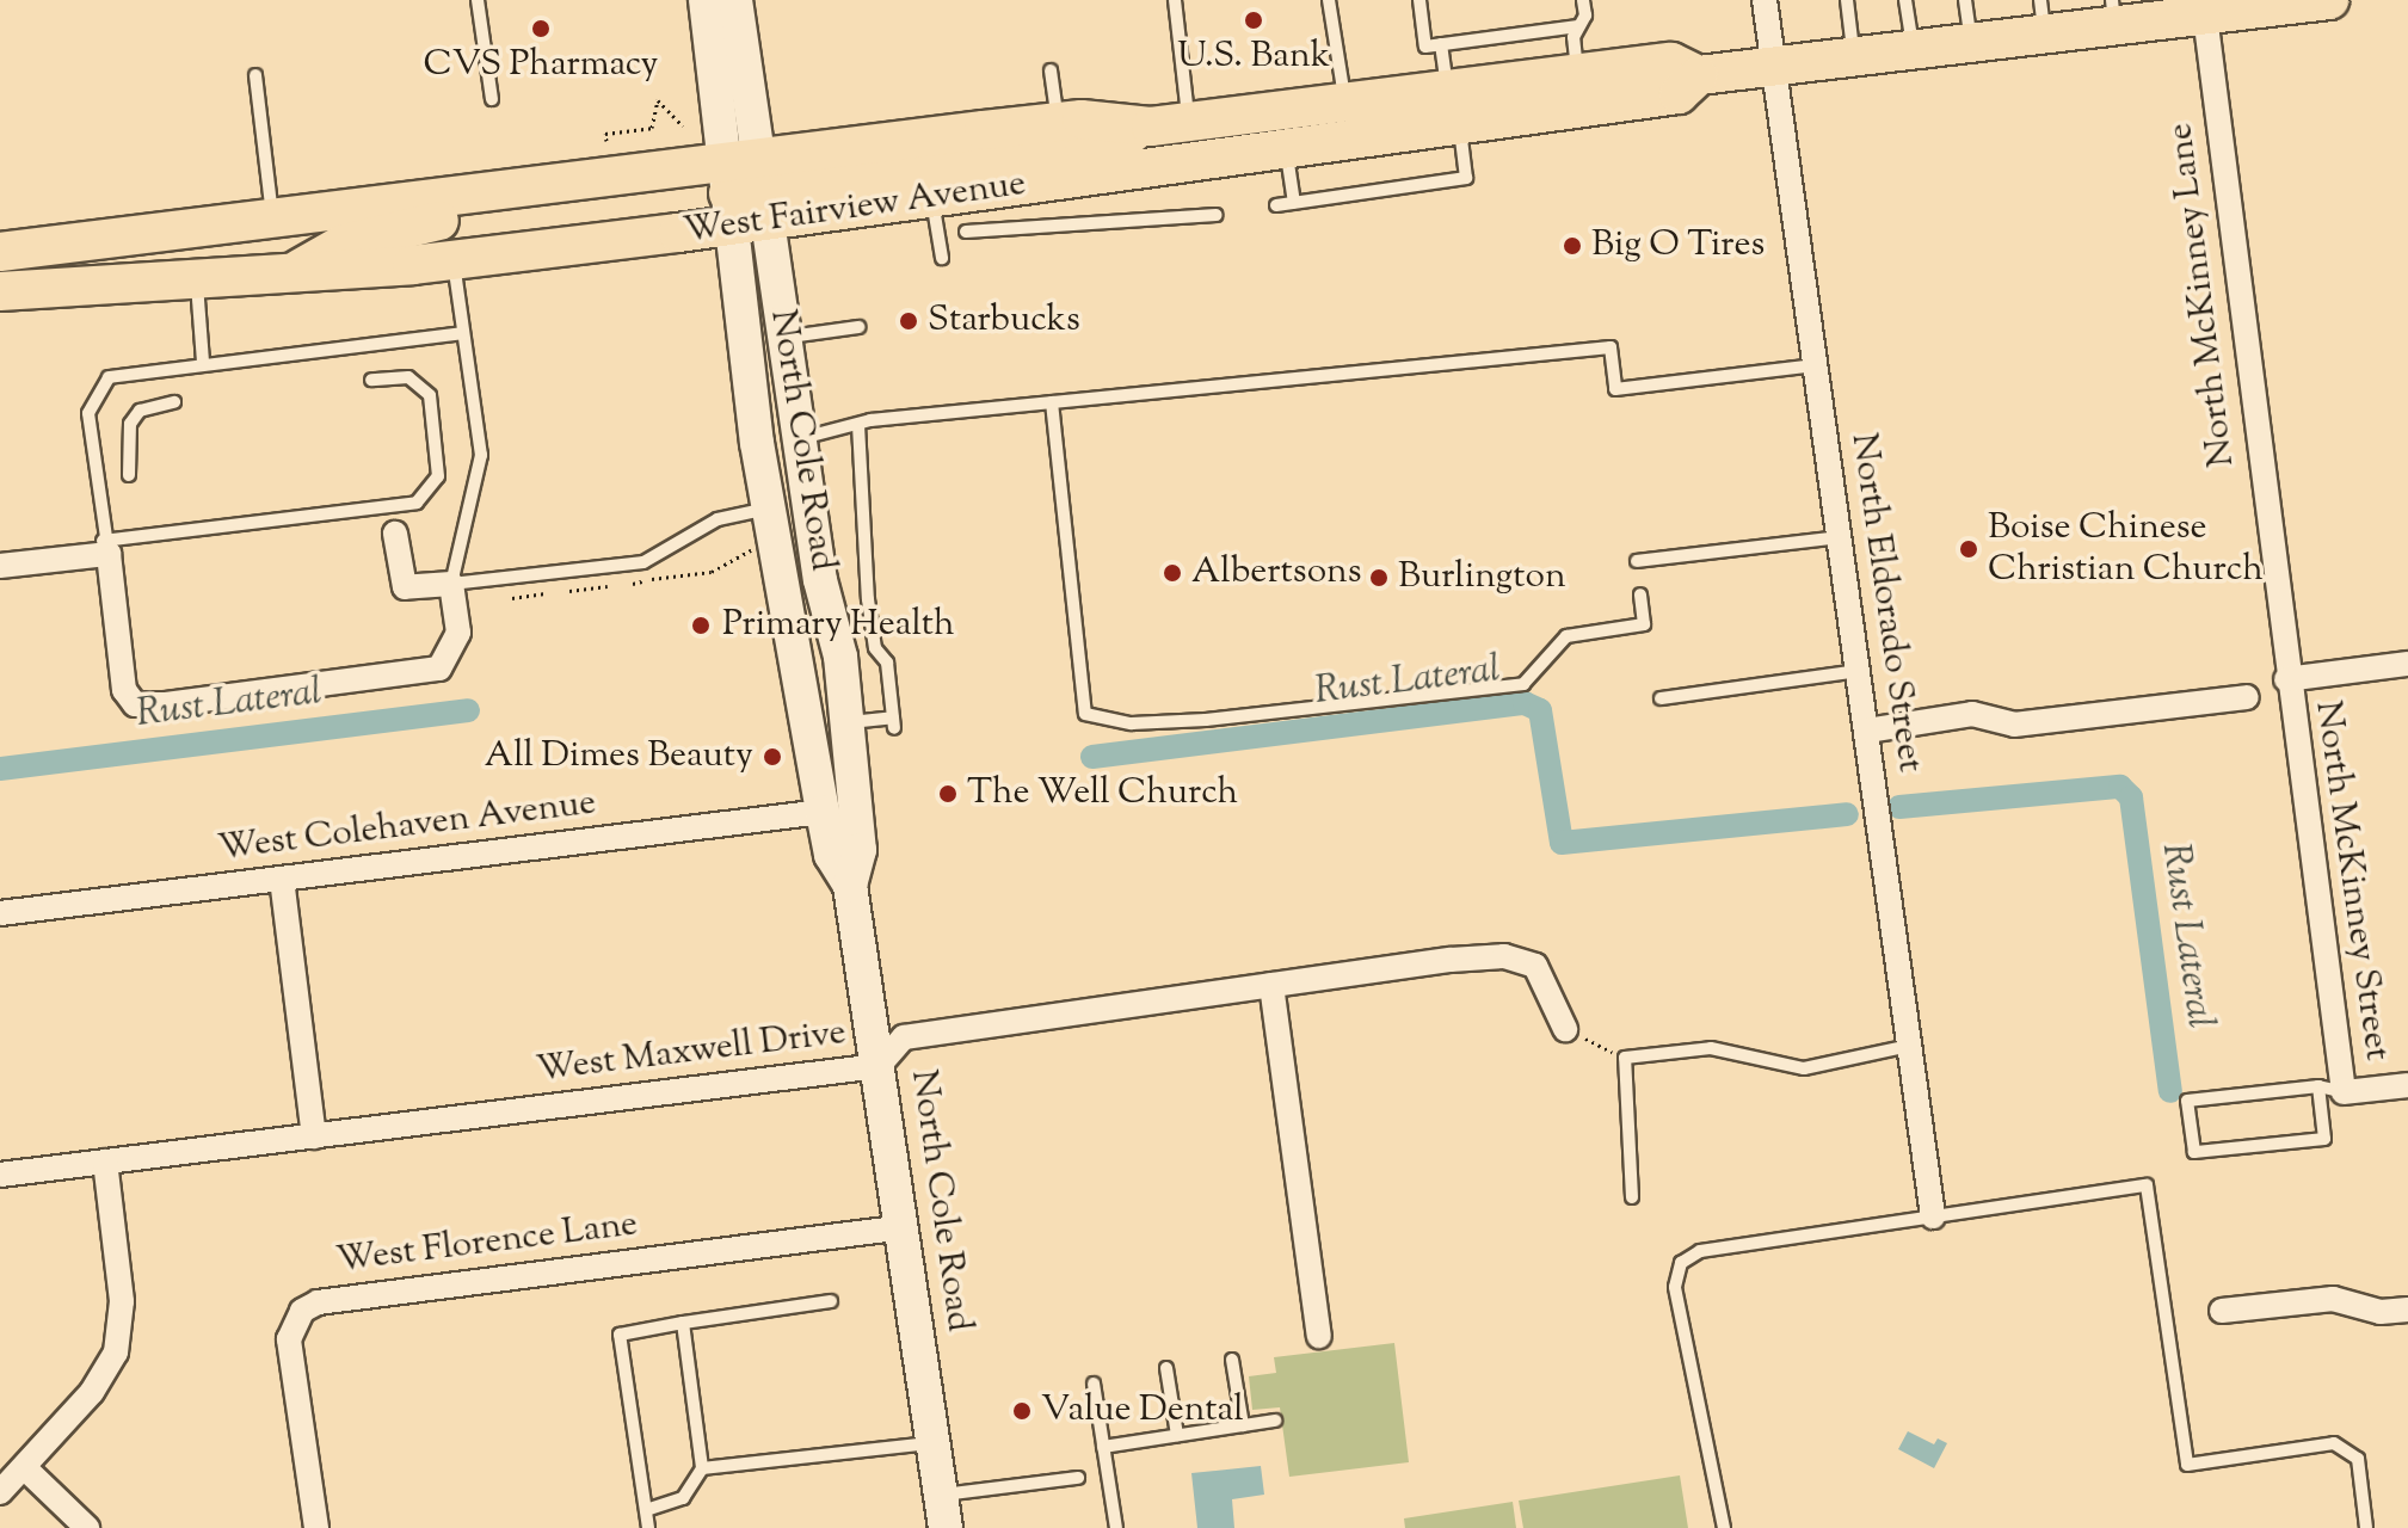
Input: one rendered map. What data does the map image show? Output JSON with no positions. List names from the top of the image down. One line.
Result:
{"streets":{"main road":["West Fairview Avenue","North Cole Road"],"street":["North McKinney Lane","North Eldorado Street","West Colehaven Avenue","North McKinney Street","West Maxwell Drive","West Florence Lane"]},"crossings":[["West Fairview Avenue","North McKinney Lane"],["West Fairview Avenue","North Cole Road"],["West Fairview Avenue","North Eldorado Street"],["North McKinney Lane","North McKinney Street"],["North Cole Road","West Colehaven Avenue"],["North Cole Road","West Maxwell Drive"],["North Cole Road","West Florence Lane"]],"water":["Rust Lateral"],"places":["U.S. Bank","CVS Pharmacy","Big O Tires","Starbucks","Boise Chinese Christian Church","Albertsons","Burlington","Primary Health","All Dimes Beauty","The Well Church","Value Dental"]}
